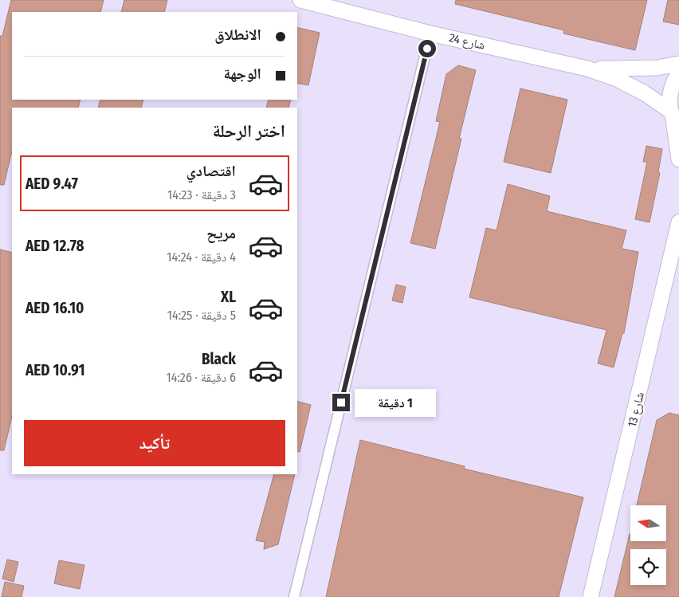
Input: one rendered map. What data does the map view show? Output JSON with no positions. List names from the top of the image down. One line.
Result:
{"streets":{"street":["شارع 24","شارع 13"]},"north":"left","page":{"banner":["الانطلاق","الوجهة"],"heading":"اختر الرحلة","list":[{"name":"اقتصادي","note":"3 دقيقة · 14:23","value":"AED 9.47"},{"name":"مريح","note":"4 دقيقة · 14:24","value":"AED 12.78"},{"name":"XL","note":"5 دقيقة · 14:25","value":"AED 16.10"},{"name":"Black","note":"6 دقيقة · 14:26","value":"AED 10.91"}],"bubble":"1 دقيقة","buttons":"تأكيد"}}
